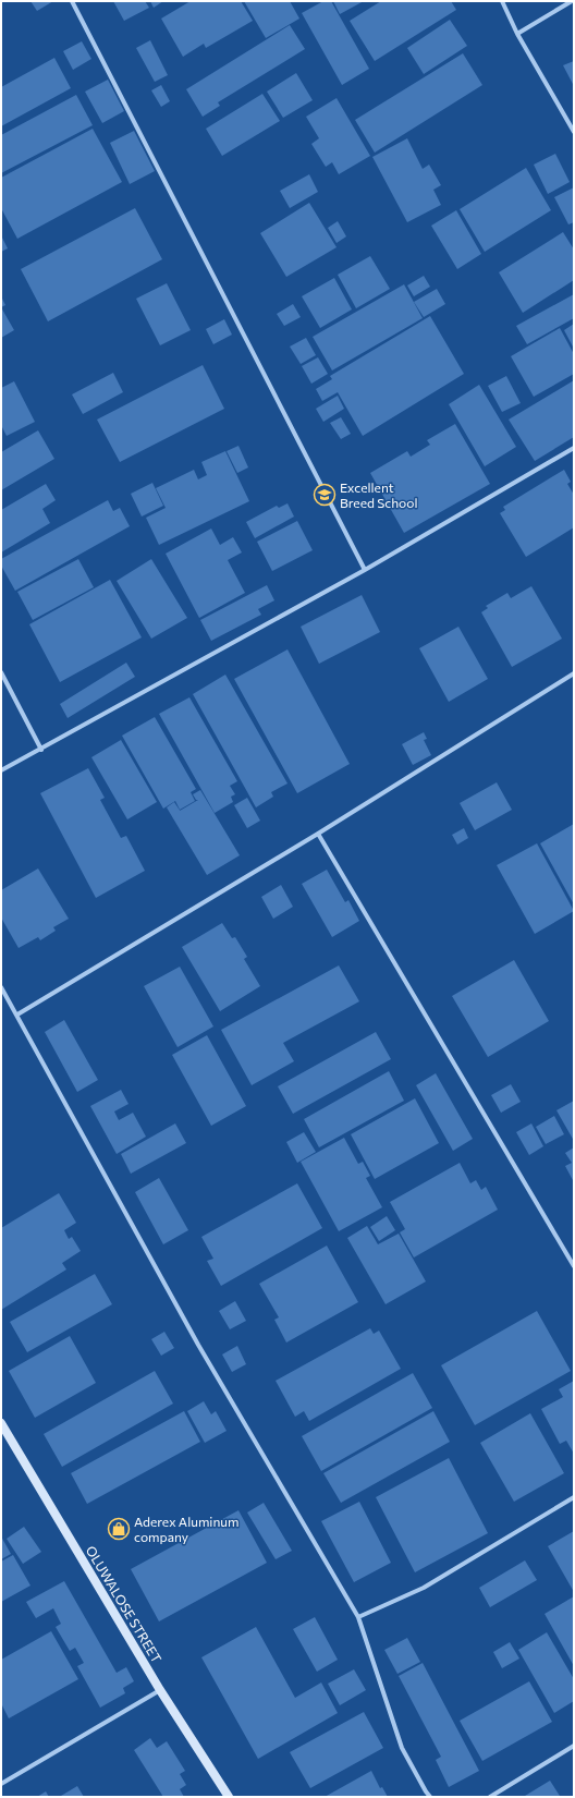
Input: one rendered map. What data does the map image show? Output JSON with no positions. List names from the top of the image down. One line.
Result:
{"streets":{"street":["OLUWALOSE STREET"]},"places":{"school or university":["Excellent Breed School"],"shop":["Aderex Aluminum company"]}}
